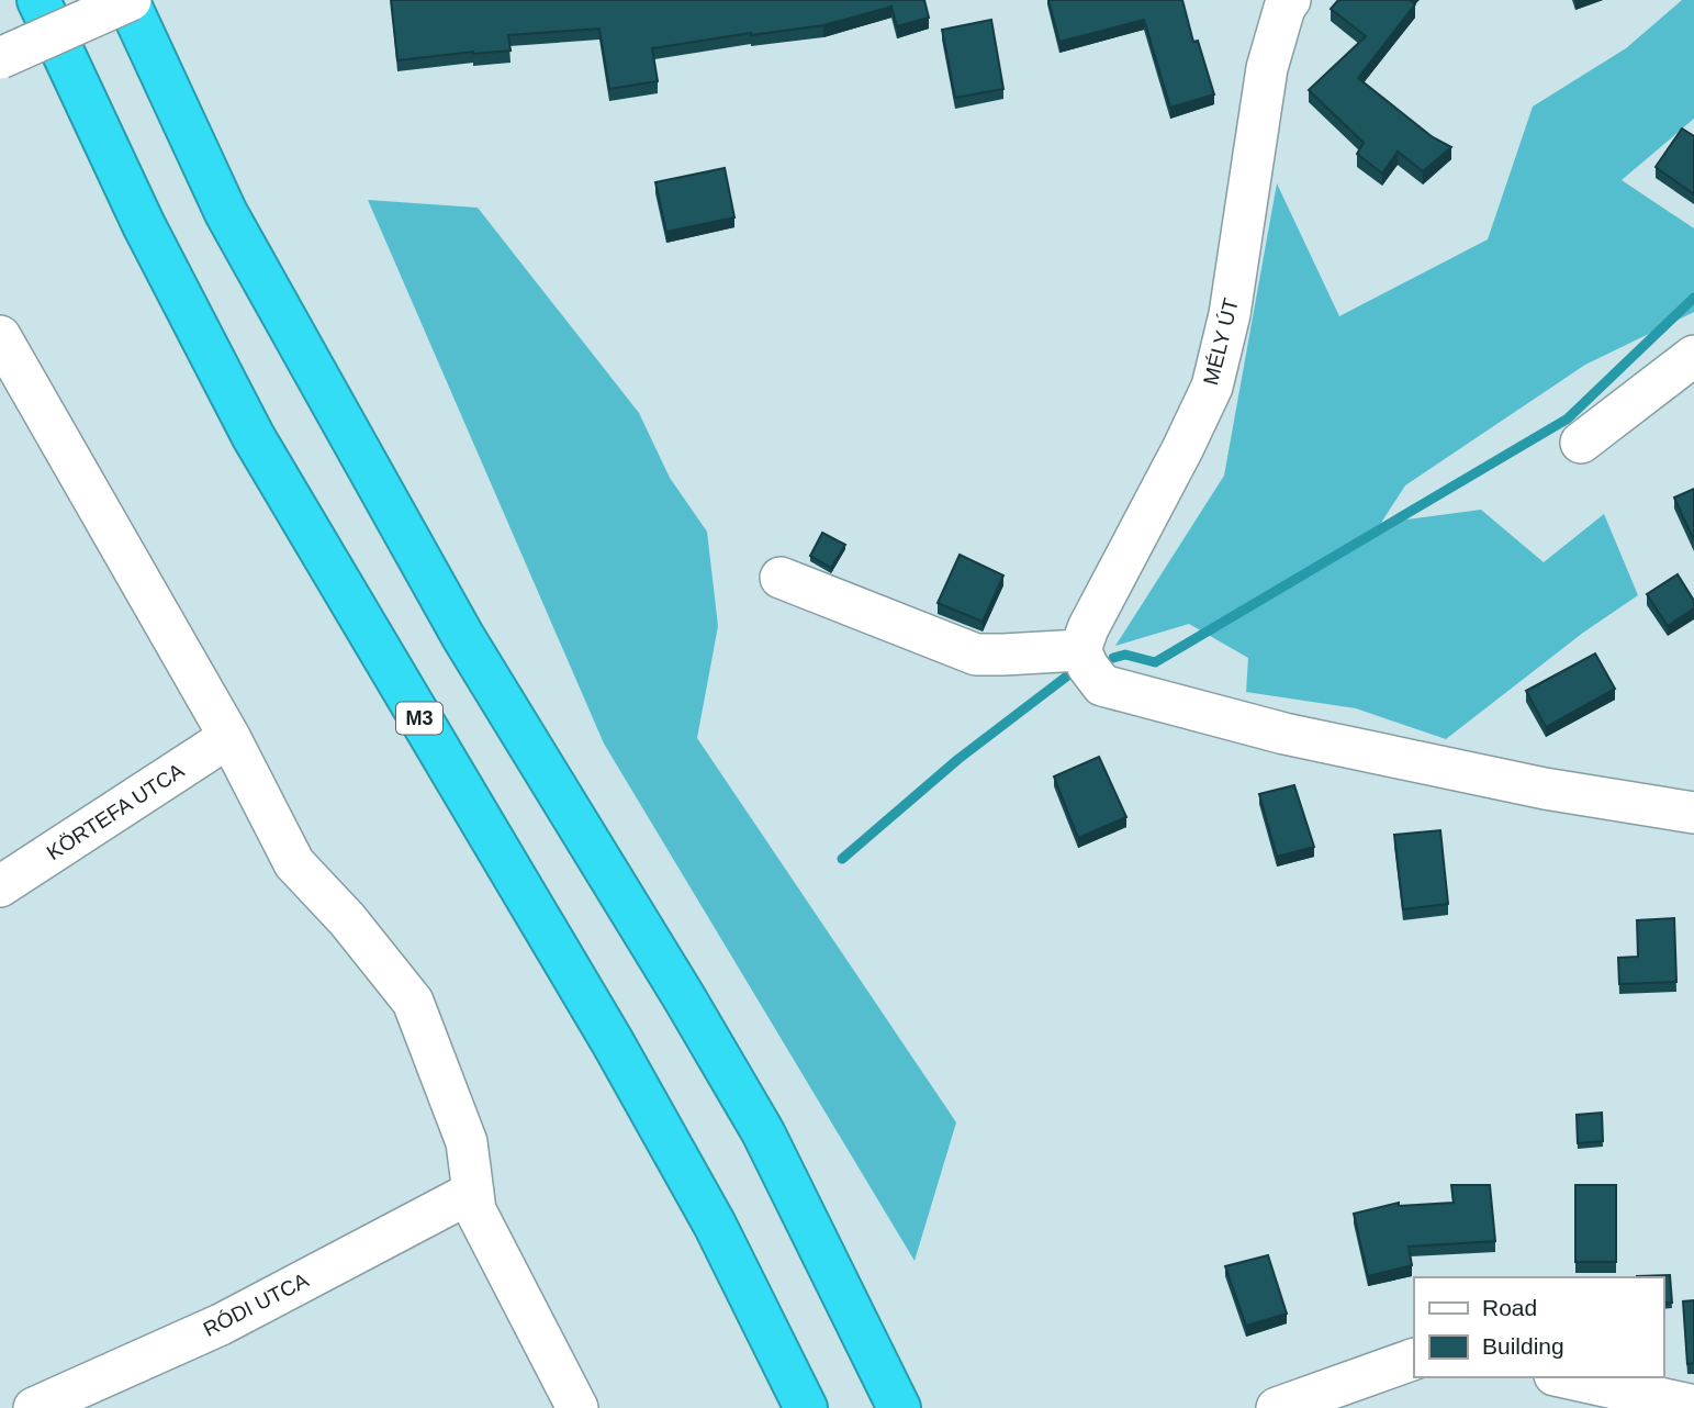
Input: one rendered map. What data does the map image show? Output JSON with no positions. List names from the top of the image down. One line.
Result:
{"streets":{"highway":["M3"],"street":["MÉLY ÚT","KÖRTEFA UTCA","RÓDI UTCA"]},"legend":["Road","Building"]}
